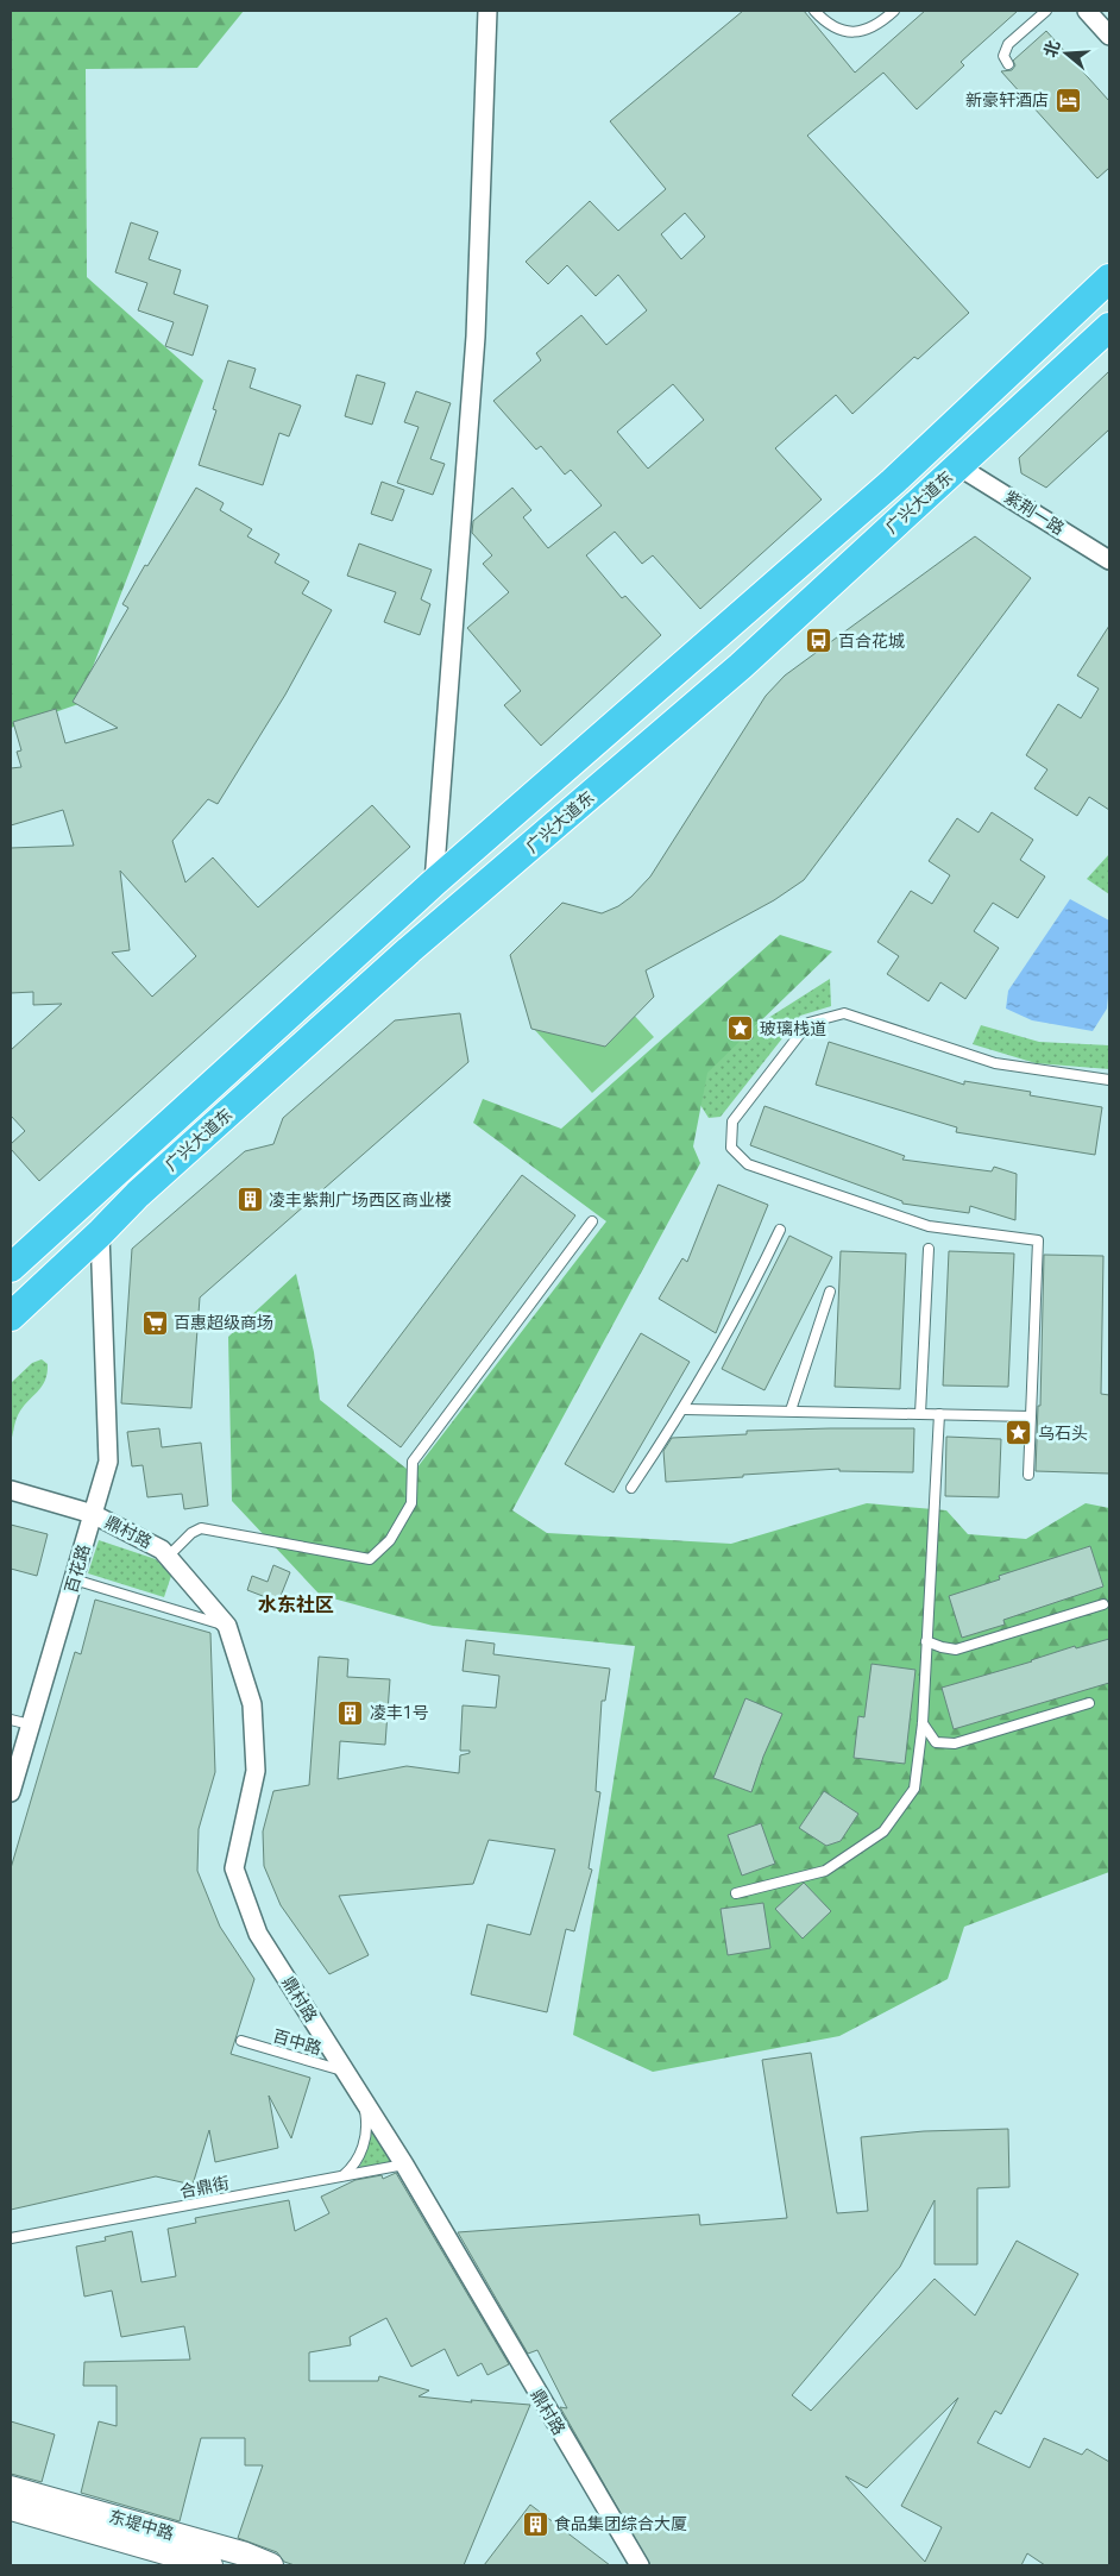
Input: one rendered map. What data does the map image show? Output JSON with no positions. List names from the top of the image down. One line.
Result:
{"streets":{"highway":["广兴大道东"],"main road":["东堤中路"],"street":["紫荆一路","鼎村路","百花路"],"lane":["百中路","合鼎街"]},"crossings":[["广兴大道东","紫荆一路"],["广兴大道东","百花路"],["鼎村路","百花路"],["鼎村路","百中路"],["鼎村路","合鼎街"]],"districts":["水东社区"],"places":{"hotel":["新豪轩酒店"],"bus stop":["百合花城"],"place":["玻璃栈道","乌石头"],"building":["凌丰紫荆广场西区商业楼","凌丰1号","食品集团综合大厦"],"supermarket":["百惠超级商场"]},"north":"left"}
